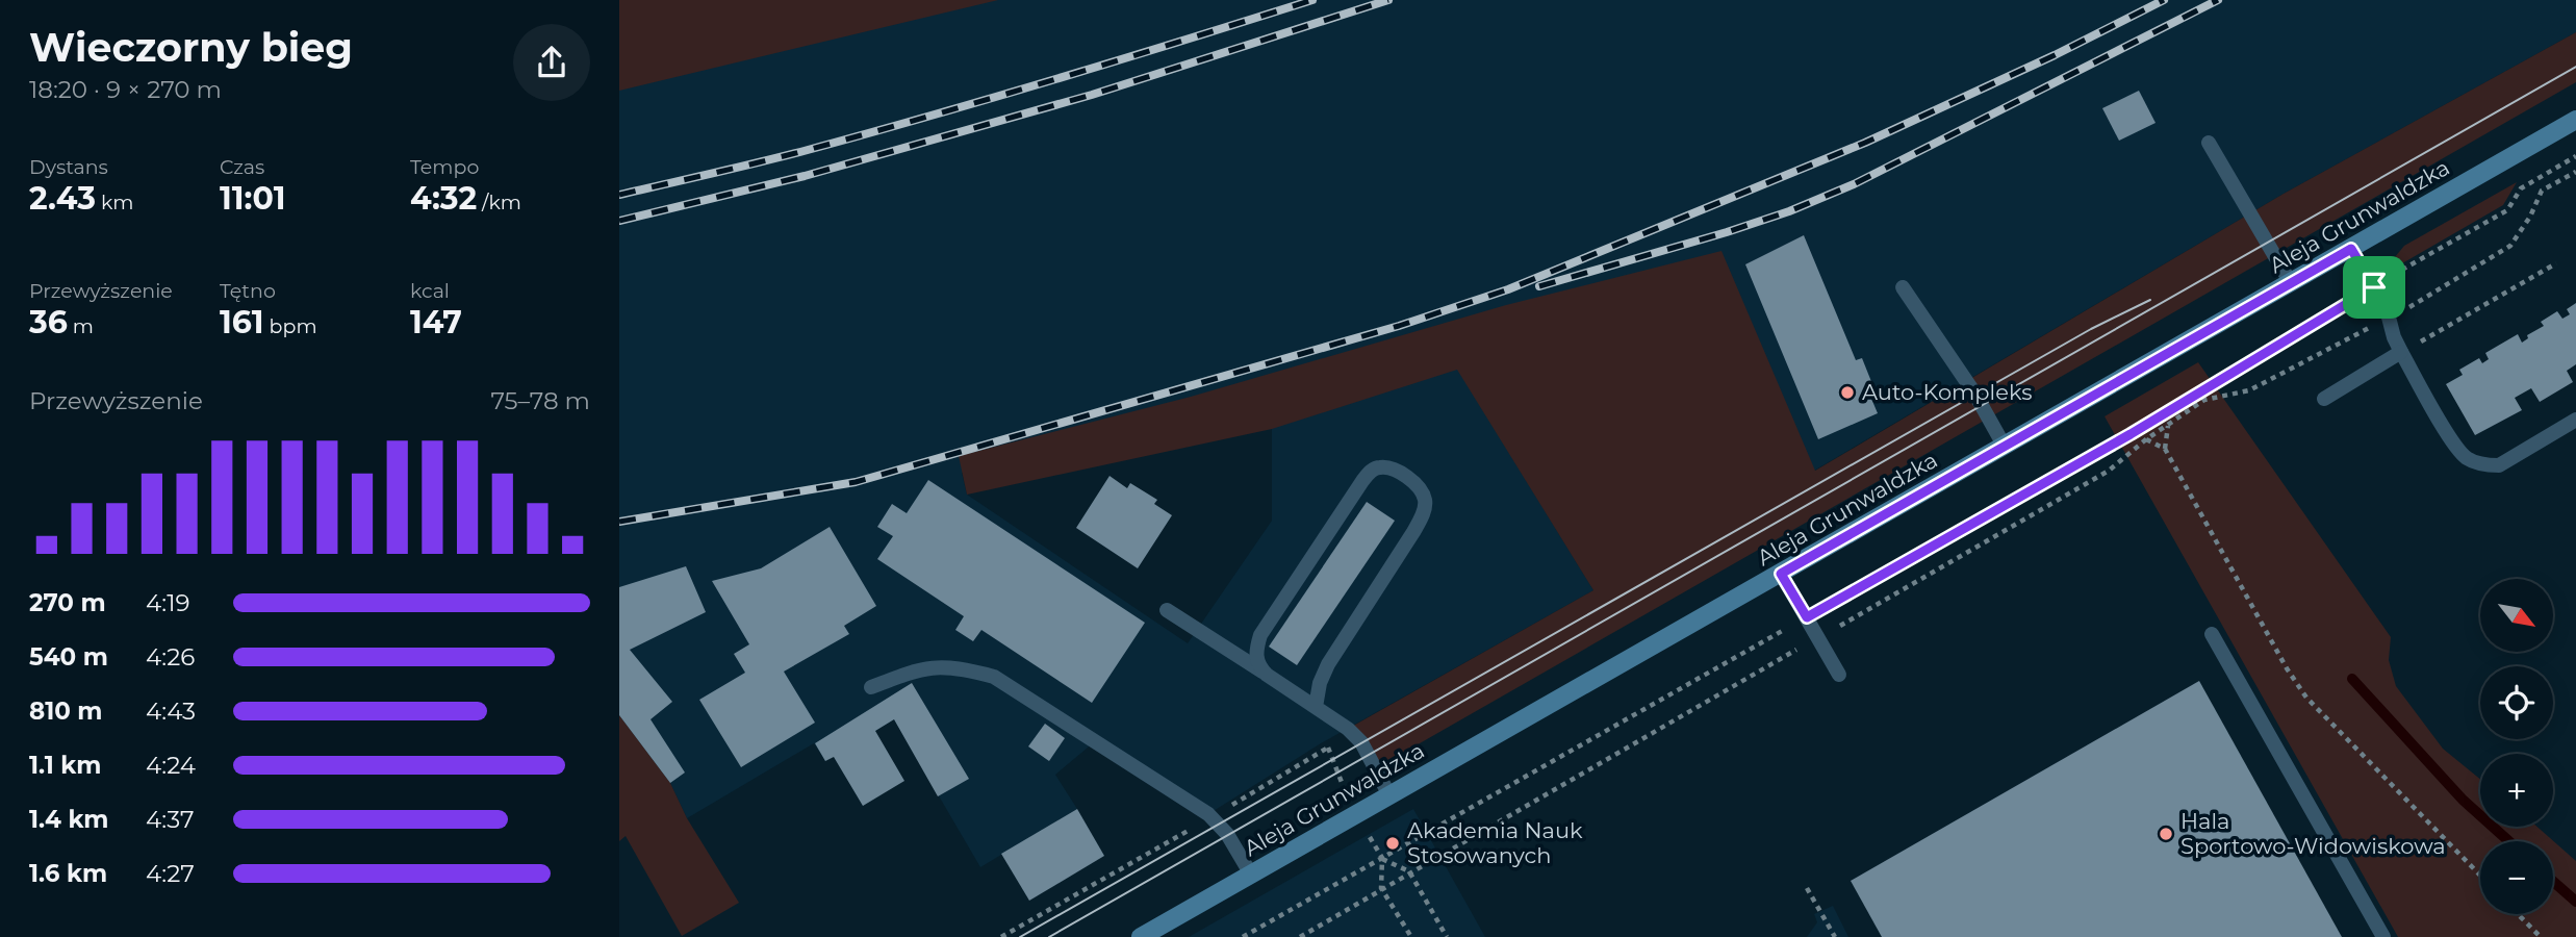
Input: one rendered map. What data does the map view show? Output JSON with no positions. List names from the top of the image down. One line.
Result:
{"streets":{"main road":["Aleja Grunwaldzka"]},"places":["Auto-Kompleks","Hala Sportowo-Widowiskowa","Akademia Nauk Stosowanych"],"north":"bottom right","page":{"heading":["Wieczorny bieg","18:20 · 9 × 270 m"],"stats":[["Dystans","2.43 km"],["Czas","11:01"],["Tempo","4:32 /km"],["Przewyższenie","36 m"],["Tętno","161 bpm"],["kcal","147"]],"chart":["Przewyższenie","75–78 m"],"list":[{"name":"270 m","note":"4:19"},{"name":"540 m","note":"4:26"},{"name":"810 m","note":"4:43"},{"name":"1.1 km","note":"4:24"},{"name":"1.4 km","note":"4:37"},{"name":"1.6 km","note":"4:27"}],"map_buttons":["+","−"]}}
